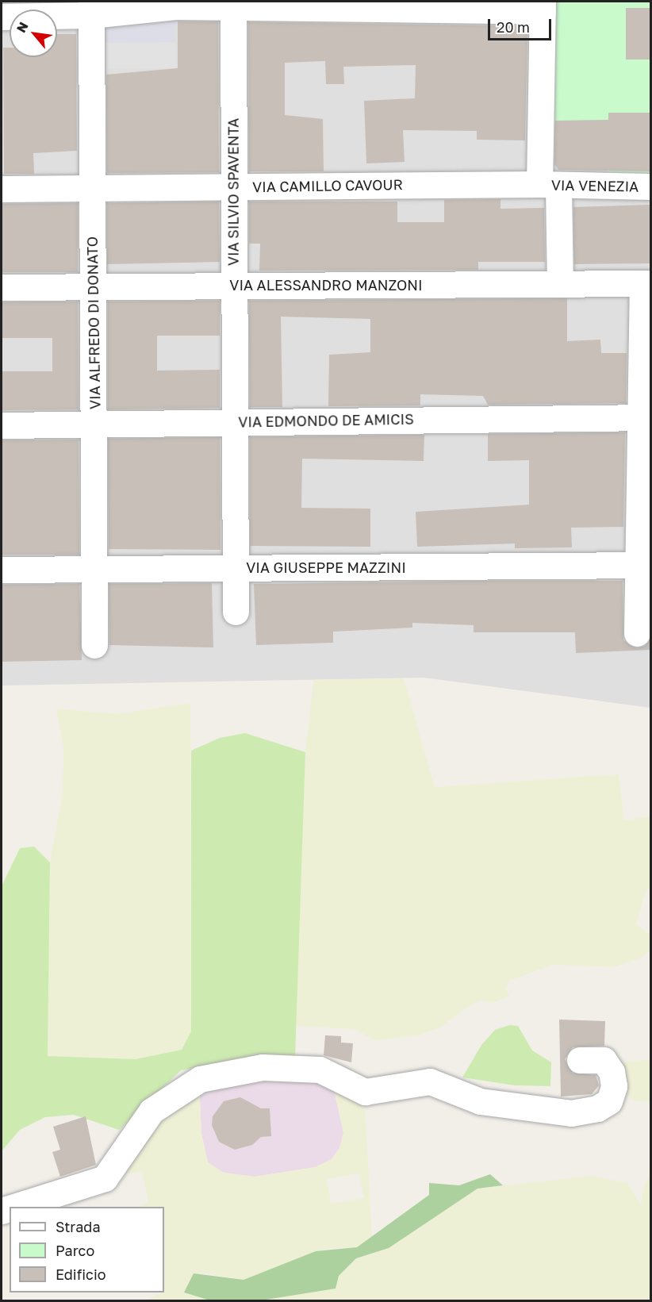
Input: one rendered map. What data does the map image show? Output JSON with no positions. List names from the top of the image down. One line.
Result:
{"streets":{"street":["VIA CAMILLO CAVOUR","VIA VENEZIA","VIA SILVIO SPAVENTA","VIA ALESSANDRO MANZONI","VIA ALFREDO DI DONATO","VIA EDMONDO DE AMICIS","VIA GIUSEPPE MAZZINI"]},"crossings":[["VIA CAMILLO CAVOUR","VIA VENEZIA"],["VIA CAMILLO CAVOUR","VIA SILVIO SPAVENTA"],["VIA CAMILLO CAVOUR","VIA ALFREDO DI DONATO"],["VIA SILVIO SPAVENTA","VIA ALESSANDRO MANZONI"],["VIA SILVIO SPAVENTA","VIA EDMONDO DE AMICIS"],["VIA SILVIO SPAVENTA","VIA GIUSEPPE MAZZINI"],["VIA ALESSANDRO MANZONI","VIA ALFREDO DI DONATO"],["VIA ALFREDO DI DONATO","VIA EDMONDO DE AMICIS"],["VIA ALFREDO DI DONATO","VIA GIUSEPPE MAZZINI"]],"legend":["Strada","Parco","Edificio"],"scale_bar":"20 m","north":"top left"}
